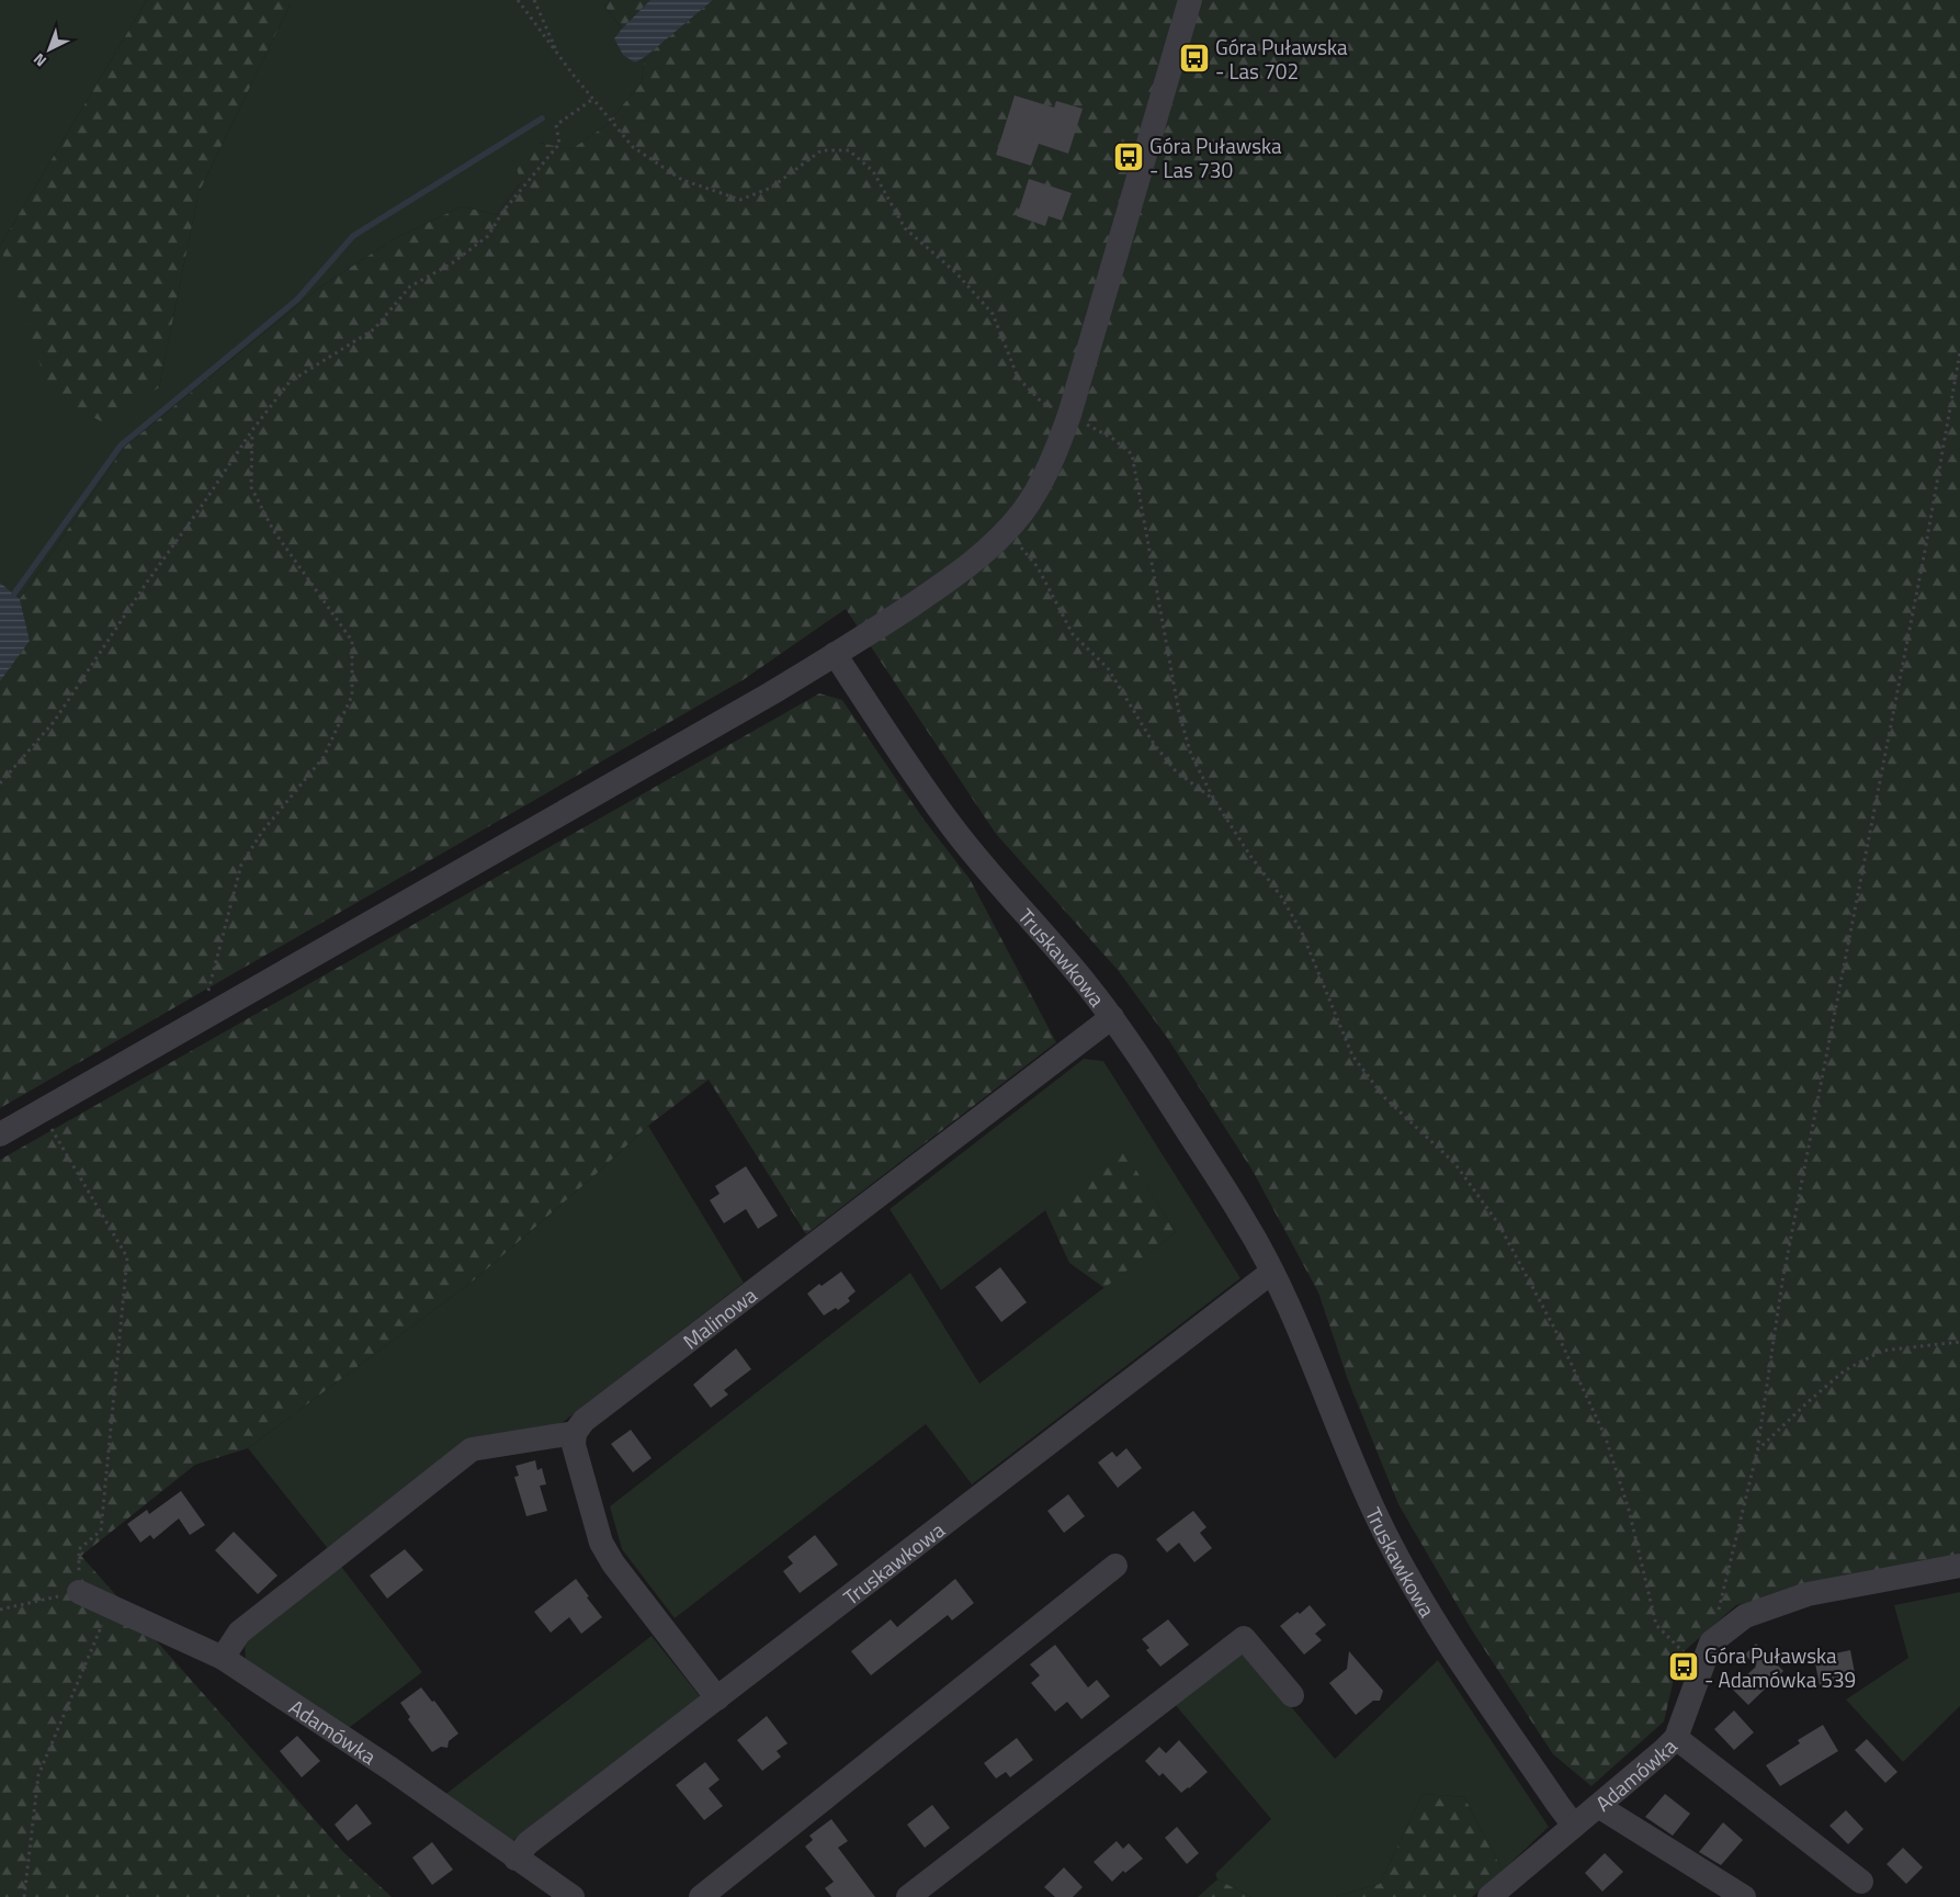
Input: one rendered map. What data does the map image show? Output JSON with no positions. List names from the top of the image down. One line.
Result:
{"streets":{"street":["Truskawkowa","Malinowa","Adamówka"]},"crossings":[["Truskawkowa","Malinowa"],["Truskawkowa","Adamówka"]],"places":{"bus stop":["Góra Puławska - Las 702","Góra Puławska - Las 730","Góra Puławska - Adamówka 539"]},"north":"bottom left"}
